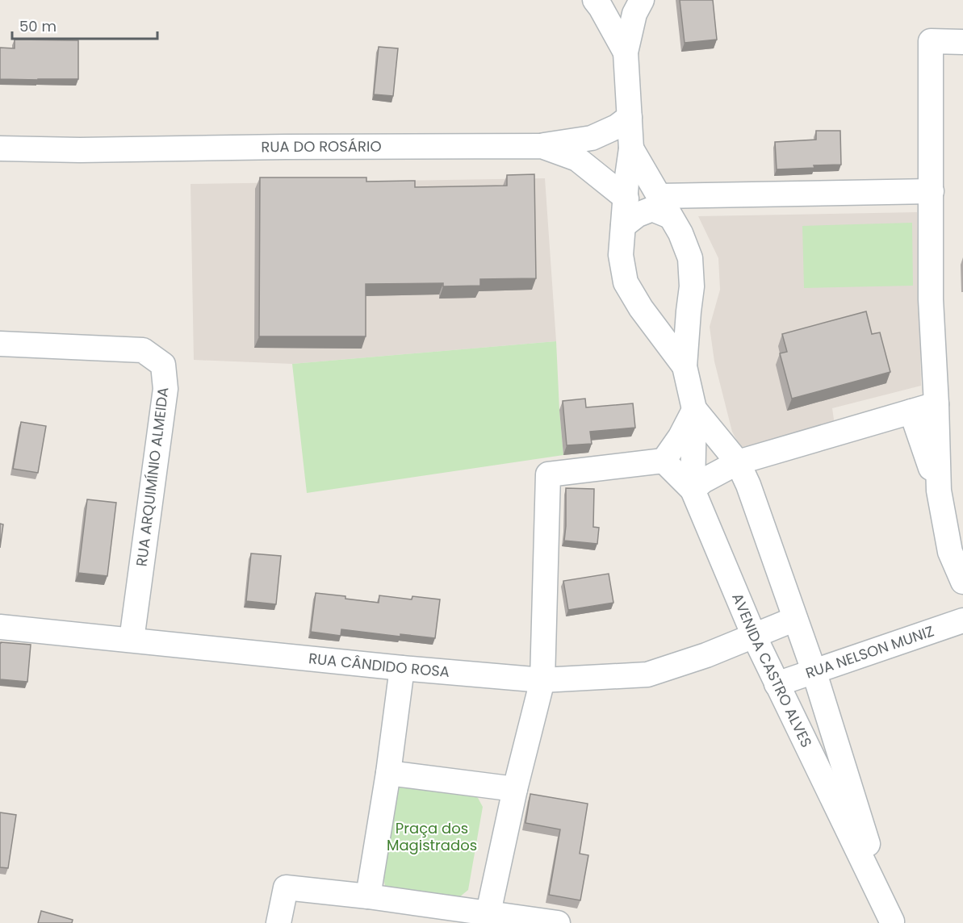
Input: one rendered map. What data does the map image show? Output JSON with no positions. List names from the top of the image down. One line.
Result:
{"streets":{"street":["RUA DO ROSÁRIO","RUA ARQUIMÍNIO ALMEIDA","RUA NELSON MUNIZ","RUA CÂNDIDO ROSA","AVENIDA CASTRO ALVES"]},"crossings":[["RUA DO ROSÁRIO","AVENIDA CASTRO ALVES"],["RUA ARQUIMÍNIO ALMEIDA","RUA CÂNDIDO ROSA"],["RUA NELSON MUNIZ","AVENIDA CASTRO ALVES"],["RUA CÂNDIDO ROSA","AVENIDA CASTRO ALVES"]],"parks":["Praça dos Magistrados"],"scale_bar":"50 m"}
